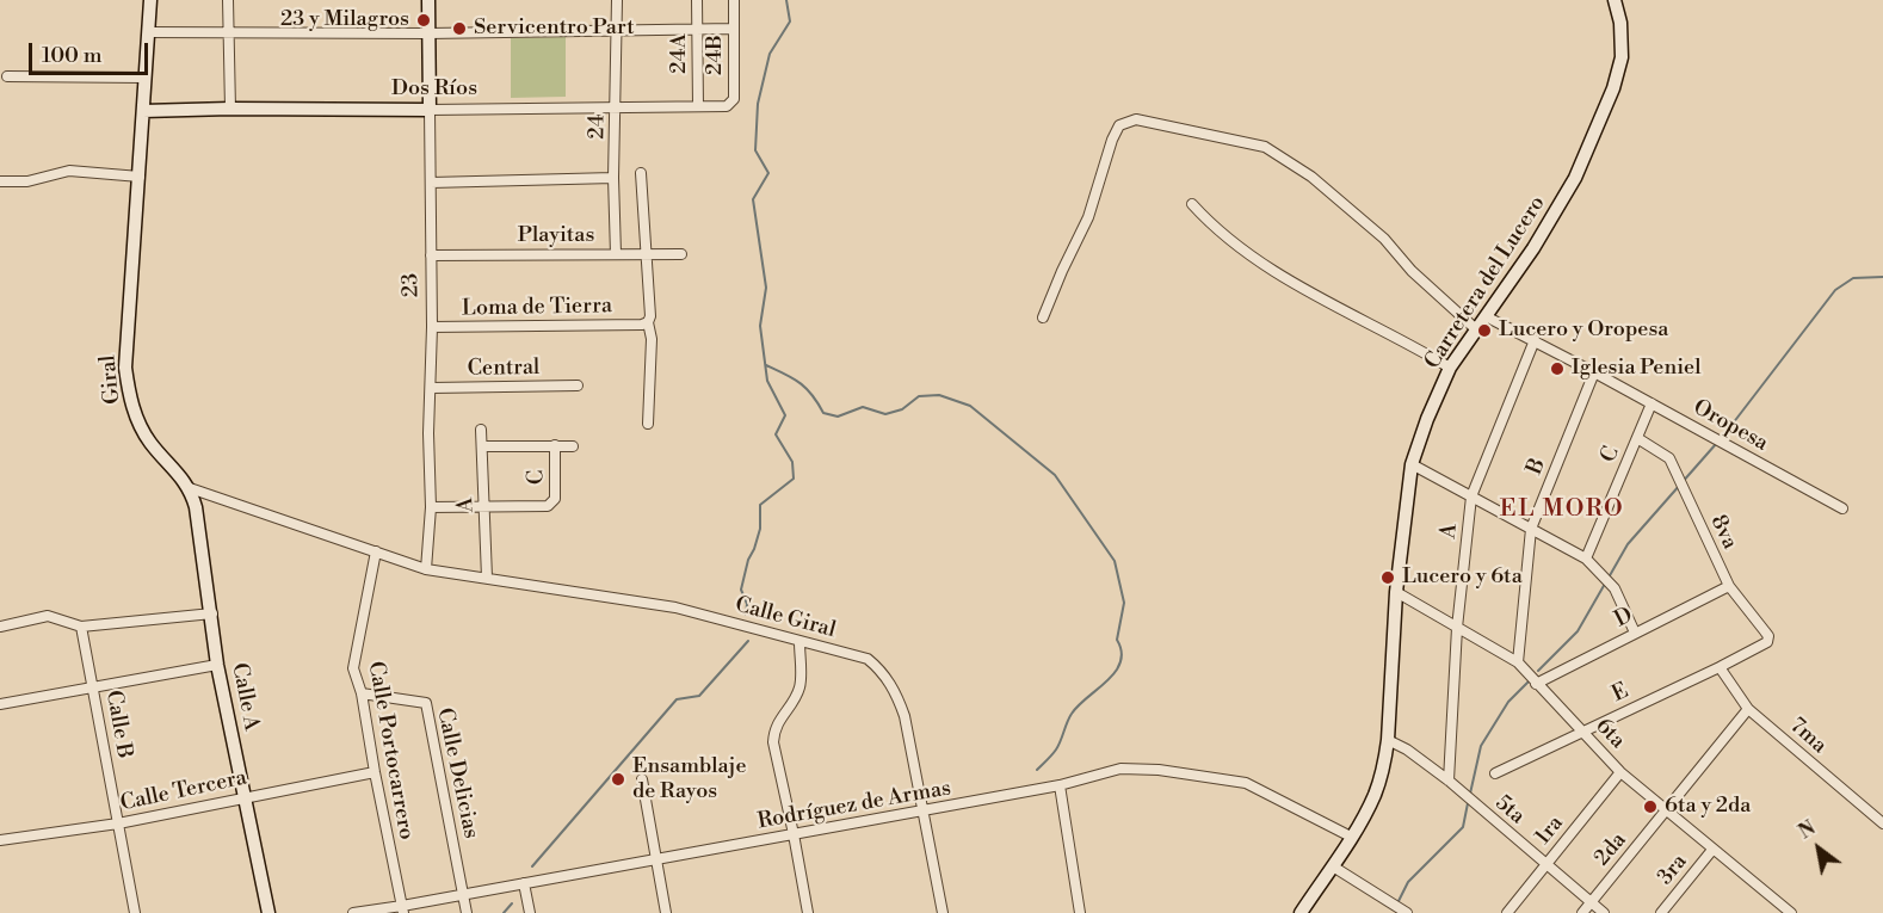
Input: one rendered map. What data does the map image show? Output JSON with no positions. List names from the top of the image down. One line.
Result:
{"streets":{"street":["24A","24B","Dos Ríos","24","Playitas","Carretera del Lucero","23","Loma de Tierra","Central","Giral","Oropesa","C","B","A","8va","Calle Giral","D","E","Calle A","Calle B","6ta","7ma","Calle Portocarrero","Calle Delicias","Calle Tercera","Rodríguez de Armas","5ta","1ra","2da","3ra"]},"crossings":[["24A","Dos Ríos"],["24B","Dos Ríos"],["Dos Ríos","24"],["Dos Ríos","23"],["Dos Ríos","Giral"],["24","Playitas"],["Playitas","23"],["Carretera del Lucero","Oropesa"],["Carretera del Lucero","6ta"],["Carretera del Lucero","Rodríguez de Armas"],["Carretera del Lucero","5ta"],["23","Loma de Tierra"],["23","Central"],["23","Giral"],["23","Calle Giral"],["Giral","Calle Giral"],["Giral","Calle A"],["Giral","Calle Portocarrero"],["Oropesa","C"],["Oropesa","B"],["Oropesa","A"],["C","A"],["C","8va"],["B","6ta"],["A","Calle Giral"],["A","6ta"],["A","5ta"],["8va","D"],["8va","E"],["Calle Giral","Rodríguez de Armas"],["D","6ta"],["E","6ta"],["E","7ma"],["Calle A","Calle Tercera"],["Calle B","Calle Tercera"],["6ta","1ra"],["6ta","2da"],["6ta","3ra"],["7ma","2da"],["Calle Portocarrero","Calle Delicias"],["Calle Portocarrero","Calle Tercera"],["Calle Portocarrero","Rodríguez de Armas"],["Calle Delicias","Rodríguez de Armas"],["5ta","1ra"],["5ta","2da"]],"districts":["EL MORO"],"places":["23 y Milagros","Servicentro Part","Lucero y Oropesa","Iglesia Peniel","Lucero y 6ta","Ensamblaje de Rayos","6ta y 2da"],"scale_bar":"100 m","north":"top left"}
